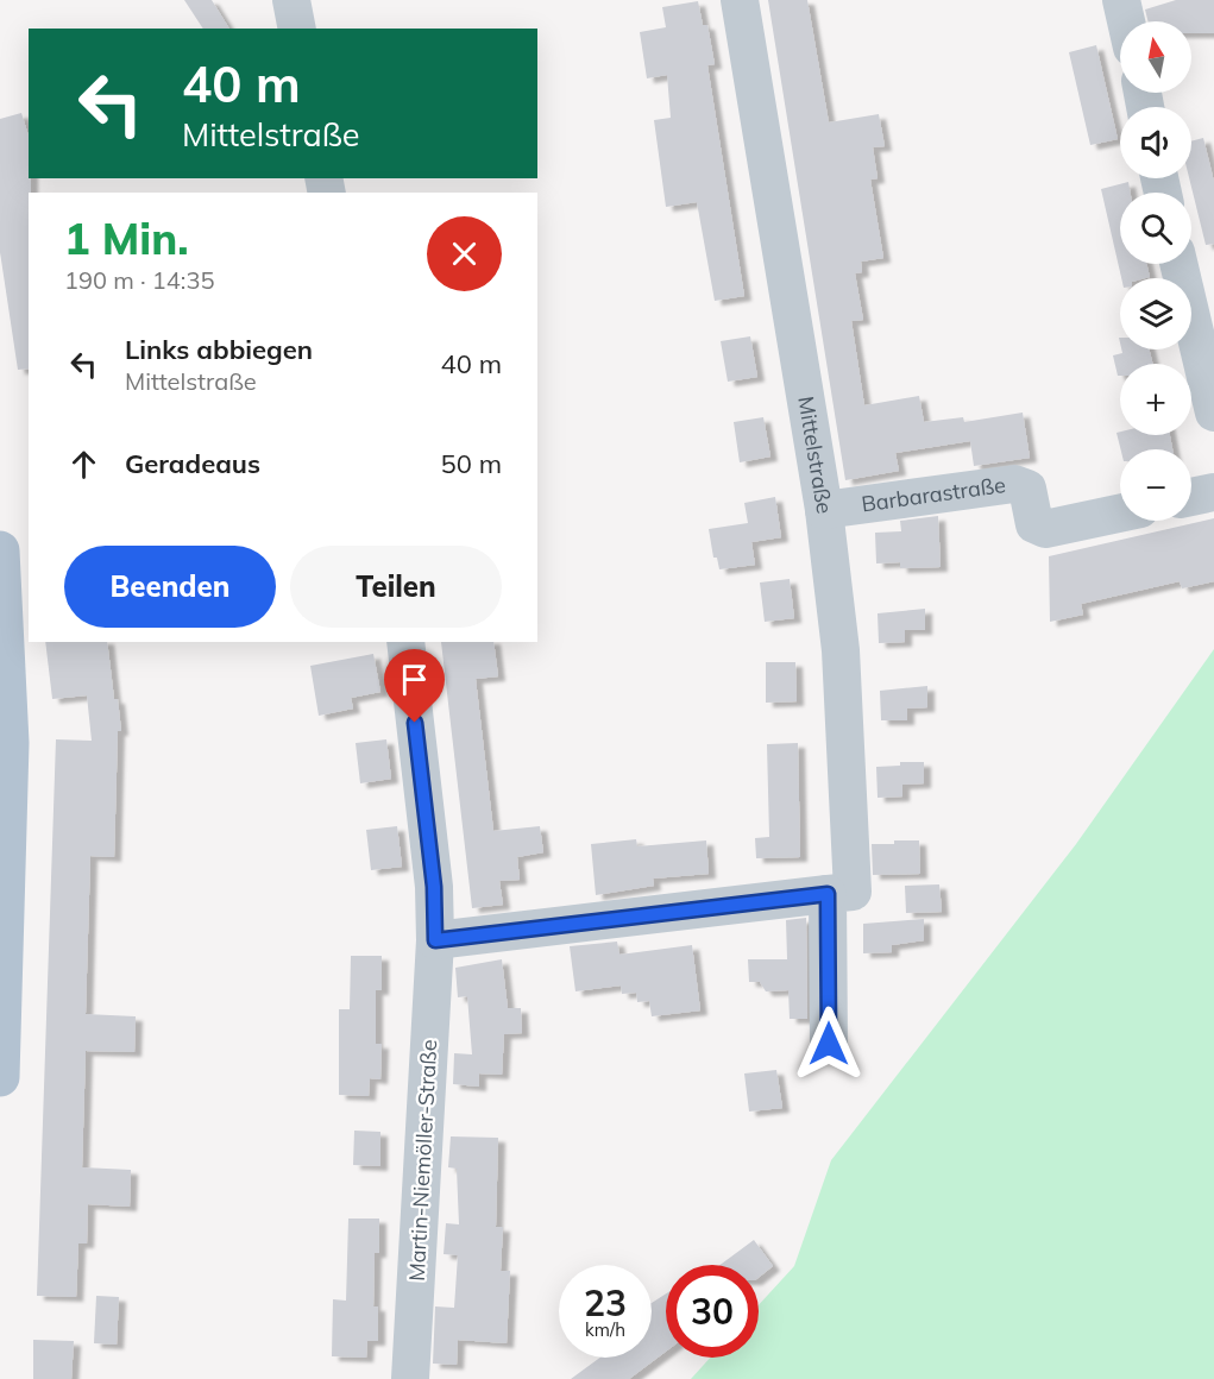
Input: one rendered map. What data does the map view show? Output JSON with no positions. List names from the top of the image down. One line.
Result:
{"streets":{"street":["Mittelstraße","Barbarastraße","Martin-Niemöller-Straße"]},"crossings":[["Mittelstraße","Barbarastraße"],["Mittelstraße","Martin-Niemöller-Straße"]],"north":"top","page":{"map_buttons":["+","−"],"turn":["40 m","Mittelstraße"],"heading":["1 Min.","190 m · 14:35"],"list":[{"name":"Links abbiegen","note":"Mittelstraße","value":"40 m"},{"name":"Geradeaus","value":"50 m"}],"buttons":["Beenden","Teilen"],"speed":"23 km/h","limit":"30"}}
